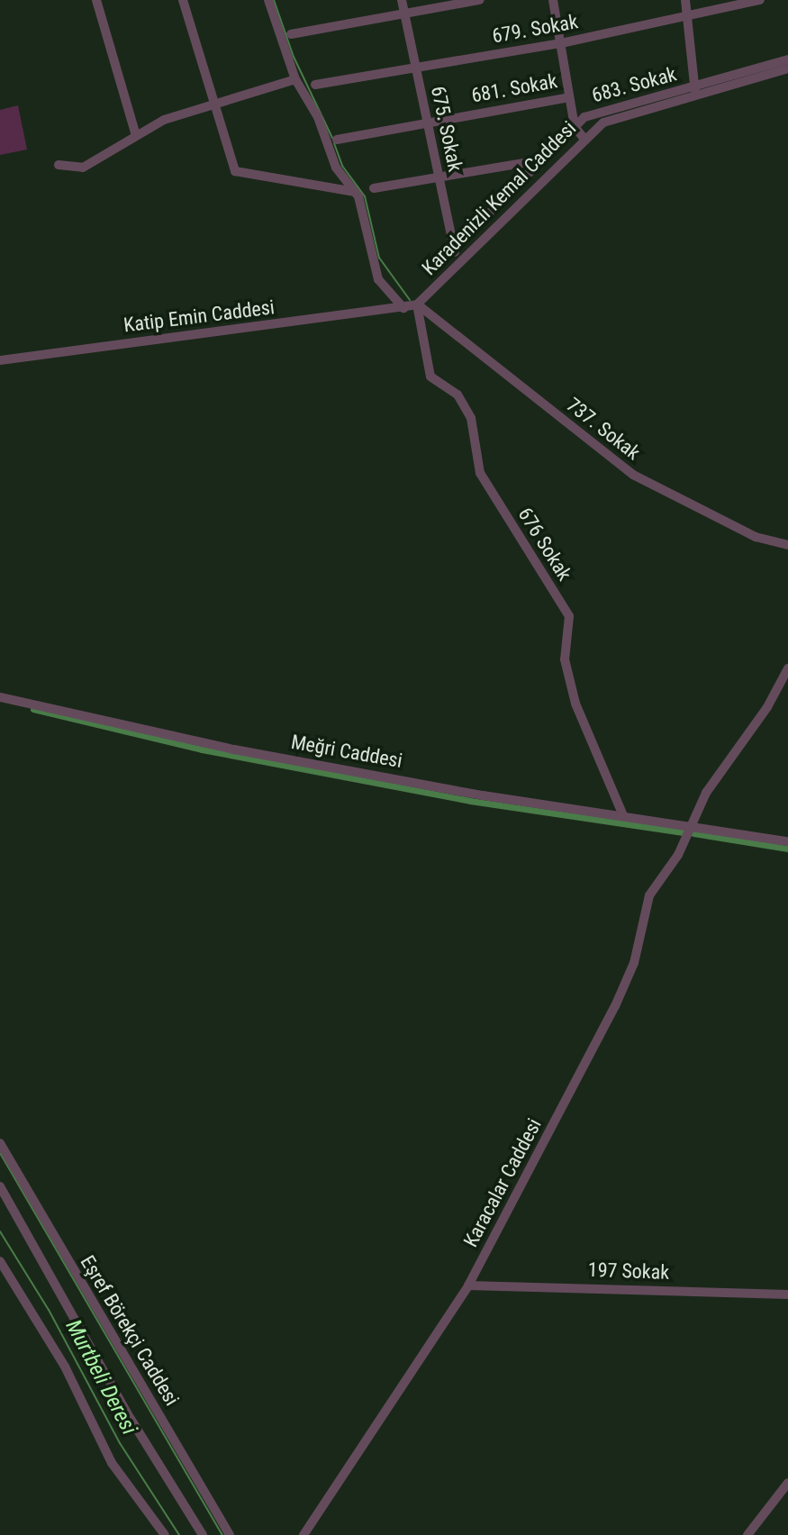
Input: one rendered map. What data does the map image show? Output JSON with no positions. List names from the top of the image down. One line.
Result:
{"streets":{"street":["679. Sokak","683. Sokak","681. Sokak","675. Sokak","Karadenizli Kemal Caddesi","Katip Emin Caddesi","737. Sokak","676 Sokak","Meğri Caddesi","Karacalar Caddesi","197 Sokak","Eşref Börekçi Caddesi"]},"crossings":[["679. Sokak","675. Sokak"],["683. Sokak","675. Sokak"],["683. Sokak","Karadenizli Kemal Caddesi"],["681. Sokak","675. Sokak"],["675. Sokak","Karadenizli Kemal Caddesi"],["Karadenizli Kemal Caddesi","Katip Emin Caddesi"],["Karadenizli Kemal Caddesi","737. Sokak"],["Karadenizli Kemal Caddesi","676 Sokak"],["Katip Emin Caddesi","737. Sokak"],["Katip Emin Caddesi","676 Sokak"],["737. Sokak","676 Sokak"],["676 Sokak","Meğri Caddesi"],["Meğri Caddesi","Karacalar Caddesi"],["Karacalar Caddesi","197 Sokak"]],"water":["Murtbeli Deresi"]}
